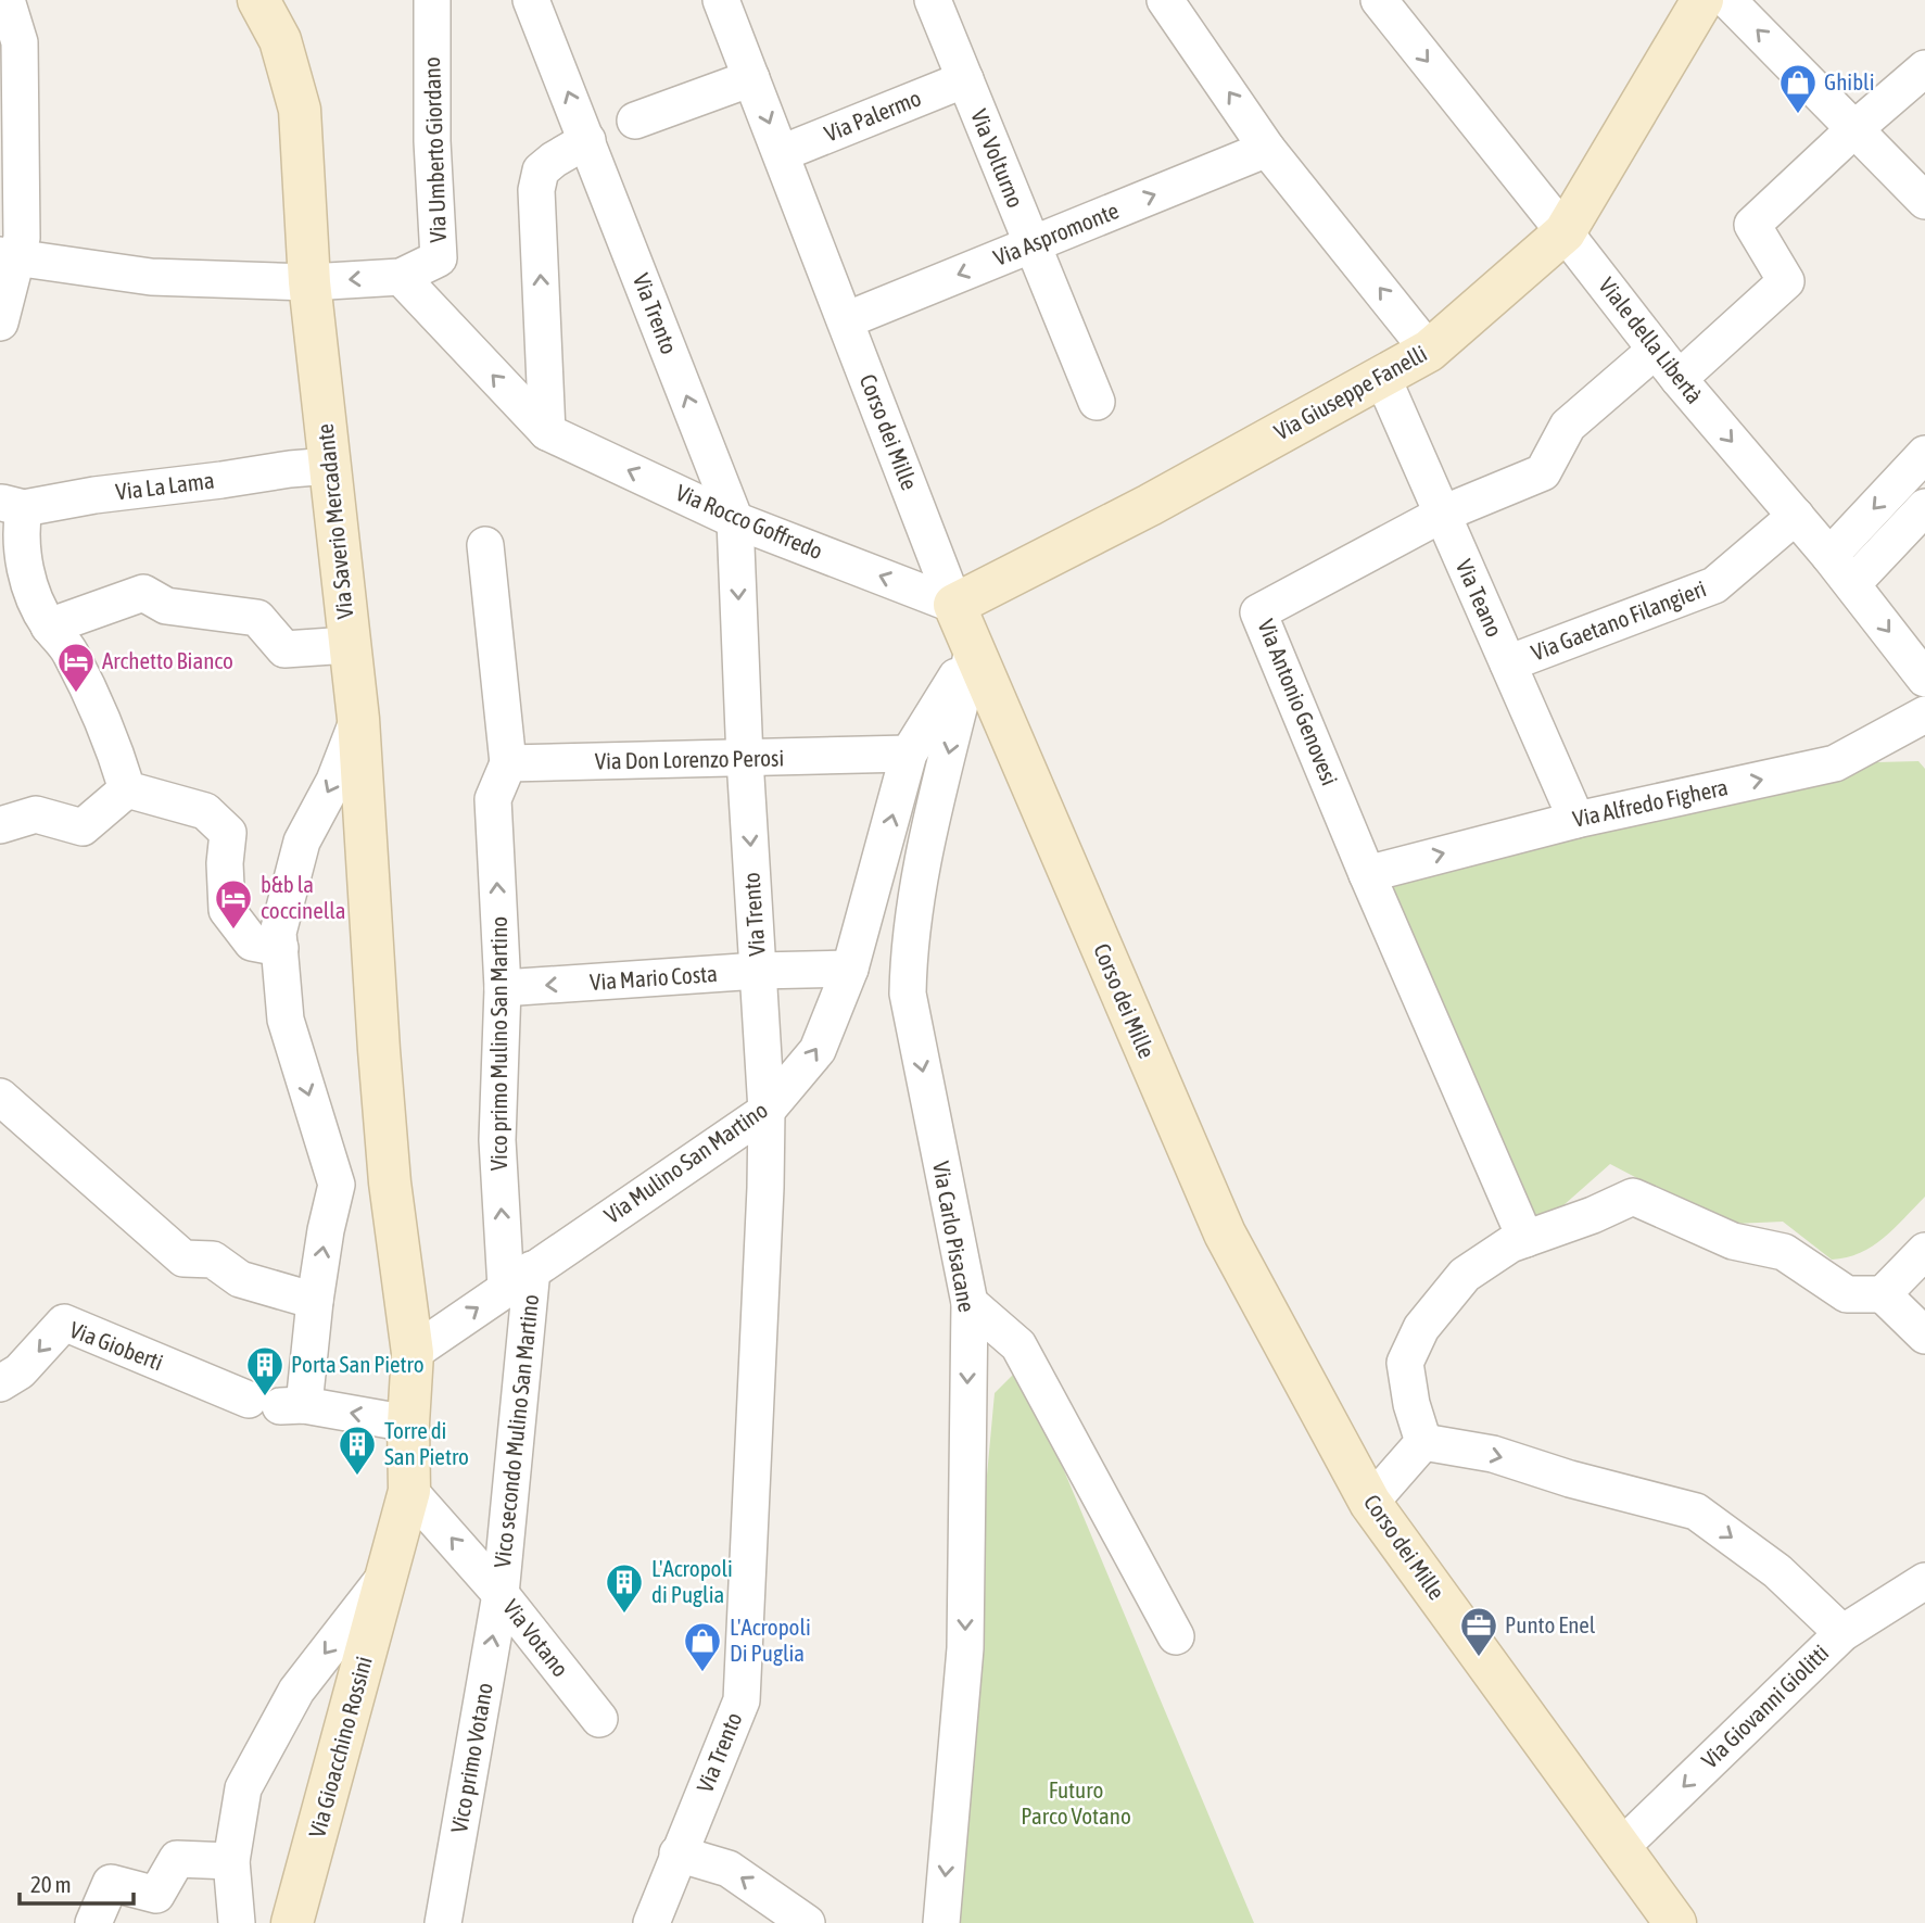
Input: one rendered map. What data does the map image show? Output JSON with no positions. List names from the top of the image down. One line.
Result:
{"streets":{"street":["Via Palermo","Via Umberto Giordano","Via Volturno","Via Aspromonte","Via Trento","Viale della Libertà","Via Giuseppe Fanelli","Corso dei Mille","Via La Lama","Via Saverio Mercadante","Via Rocco Goffredo","Via Teano","Via Gaetano Filangieri","Via Antonio Genovesi","Via Don Lorenzo Perosi","Via Alfredo Fighera","Via Mario Costa","Vico primo Mulino San Martino","Via Mulino San Martino","Via Carlo Pisacane","Via Gioberti","Vico secondo Mulino San Martino","Via Votano","Via Giovanni Giolitti","Via Gioacchino Rossini","Vico primo Votano"]},"crossings":[["Via Palermo","Via Volturno"],["Via Palermo","Corso dei Mille"],["Via Umberto Giordano","Via Rocco Goffredo"],["Via Volturno","Via Aspromonte"],["Via Aspromonte","Corso dei Mille"],["Via Trento","Via Rocco Goffredo"],["Via Trento","Via Don Lorenzo Perosi"],["Via Trento","Via Mario Costa"],["Via Trento","Via Mulino San Martino"],["Viale della Libertà","Via Giuseppe Fanelli"],["Viale della Libertà","Via Gaetano Filangieri"],["Viale della Libertà","Via Antonio Genovesi"],["Via Giuseppe Fanelli","Corso dei Mille"],["Via Giuseppe Fanelli","Via Rocco Goffredo"],["Via Giuseppe Fanelli","Via Teano"],["Corso dei Mille","Via Rocco Goffredo"],["Corso dei Mille","Via Mulino San Martino"],["Corso dei Mille","Via Carlo Pisacane"],["Corso dei Mille","Via Giovanni Giolitti"],["Via La Lama","Via Saverio Mercadante"],["Via Saverio Mercadante","Via Gioacchino Rossini"],["Via Teano","Via Gaetano Filangieri"],["Via Teano","Via Antonio Genovesi"],["Via Teano","Via Alfredo Fighera"],["Via Antonio Genovesi","Via Alfredo Fighera"],["Via Don Lorenzo Perosi","Vico primo Mulino San Martino"],["Via Don Lorenzo Perosi","Via Mulino San Martino"],["Via Mario Costa","Vico primo Mulino San Martino"],["Via Mario Costa","Via Mulino San Martino"],["Vico primo Mulino San Martino","Via Mulino San Martino"],["Vico primo Mulino San Martino","Vico secondo Mulino San Martino"],["Via Mulino San Martino","Via Carlo Pisacane"],["Via Mulino San Martino","Vico secondo Mulino San Martino"],["Via Mulino San Martino","Via Gioacchino Rossini"],["Vico secondo Mulino San Martino","Via Votano"],["Vico secondo Mulino San Martino","Vico primo Votano"],["Via Votano","Via Gioacchino Rossini"],["Via Votano","Vico primo Votano"]],"one_way":["Via Rocco Goffredo","Via Alfredo Fighera","Via Mario Costa","Via Mulino San Martino","Via Carlo Pisacane","Via Gioberti","Via Votano","Via Giovanni Giolitti","Vico primo Votano"],"parks":["Futuro Parco Votano"],"places":{"shop":["Ghibli","L'Acropoli Di Puglia"],"hotel":["Archetto Bianco","b&b la coccinella"],"building":["Porta San Pietro","Torre di San Pietro","L'Acropoli di Puglia"],"office":["Punto Enel"]},"scale_bar":"20 m"}
